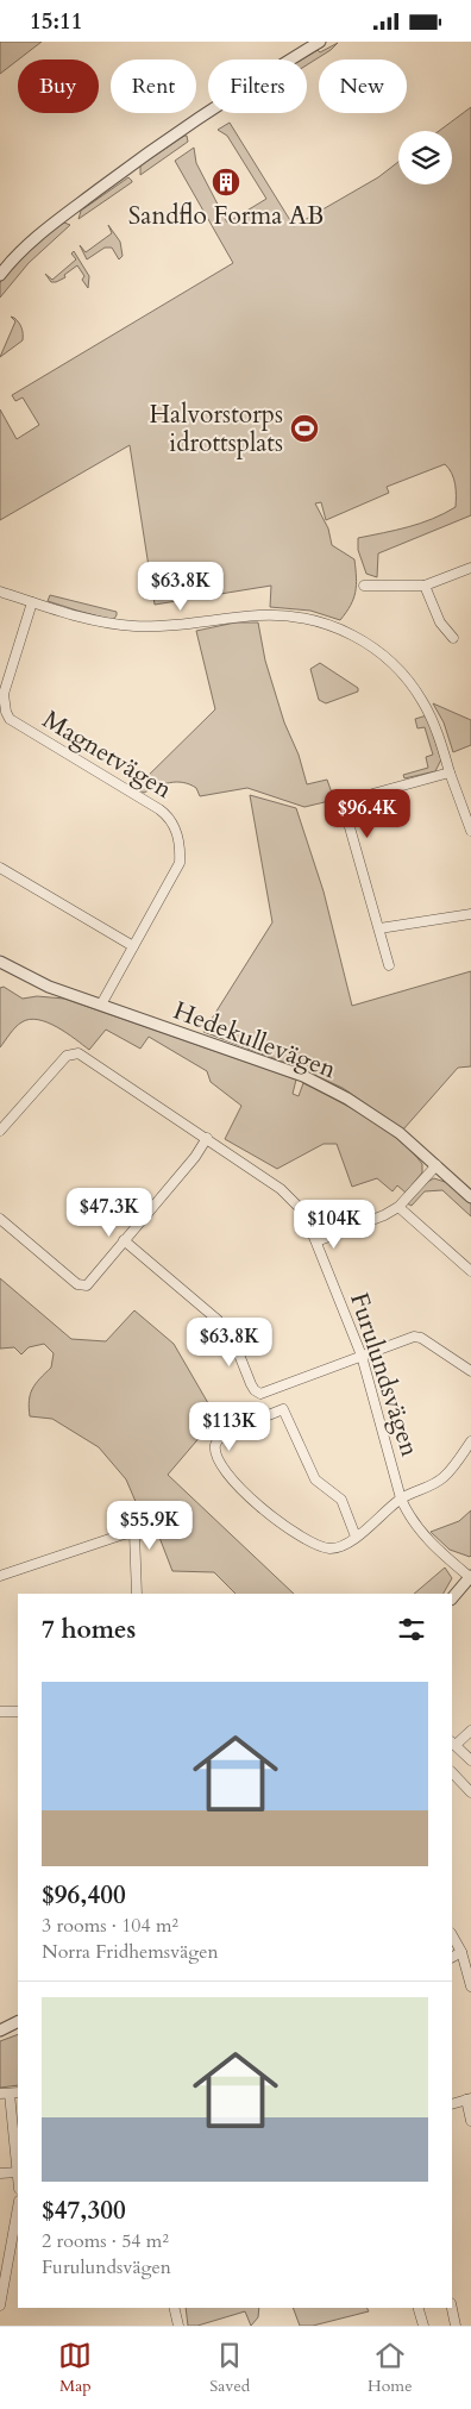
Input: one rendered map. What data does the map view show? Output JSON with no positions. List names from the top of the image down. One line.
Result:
{"streets":{"street":["Magnetvägen","Hedekullevägen","Furulundsvägen"]},"crossings":[["Magnetvägen","Hedekullevägen"]],"places":{"building":["Sandflo Forma AB"],"sports":["Halvorstorps idrottsplats"]},"page":{"status":"15:11","chip":["Buy","Rent","Filters","New"],"price":["$63.8K","$96.4K","$47.3K","$104K","$63.8K","$113K","$55.9K"],"heading":"7 homes","list":[{"name":"$96,400","note":"3 rooms · 104 m² · Norra Fridhemsvägen"},{"name":"$47,300","note":"2 rooms · 54 m² · Furulundsvägen"}],"tabs":["Map","Saved","Home"]}}
